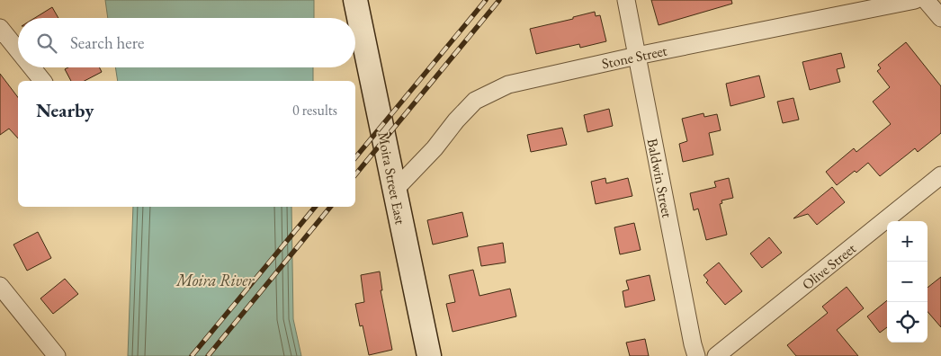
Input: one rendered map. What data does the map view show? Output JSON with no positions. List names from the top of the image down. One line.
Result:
{"streets":{"street":["Stone Street","Moira Street East","Baldwin Street","Olive Street"]},"crossings":[["Stone Street","Moira Street East"],["Stone Street","Baldwin Street"]],"water":["Moira River"],"page":{"search":"Search here","heading":["Nearby","0 results"],"map_buttons":["+","−"]}}
